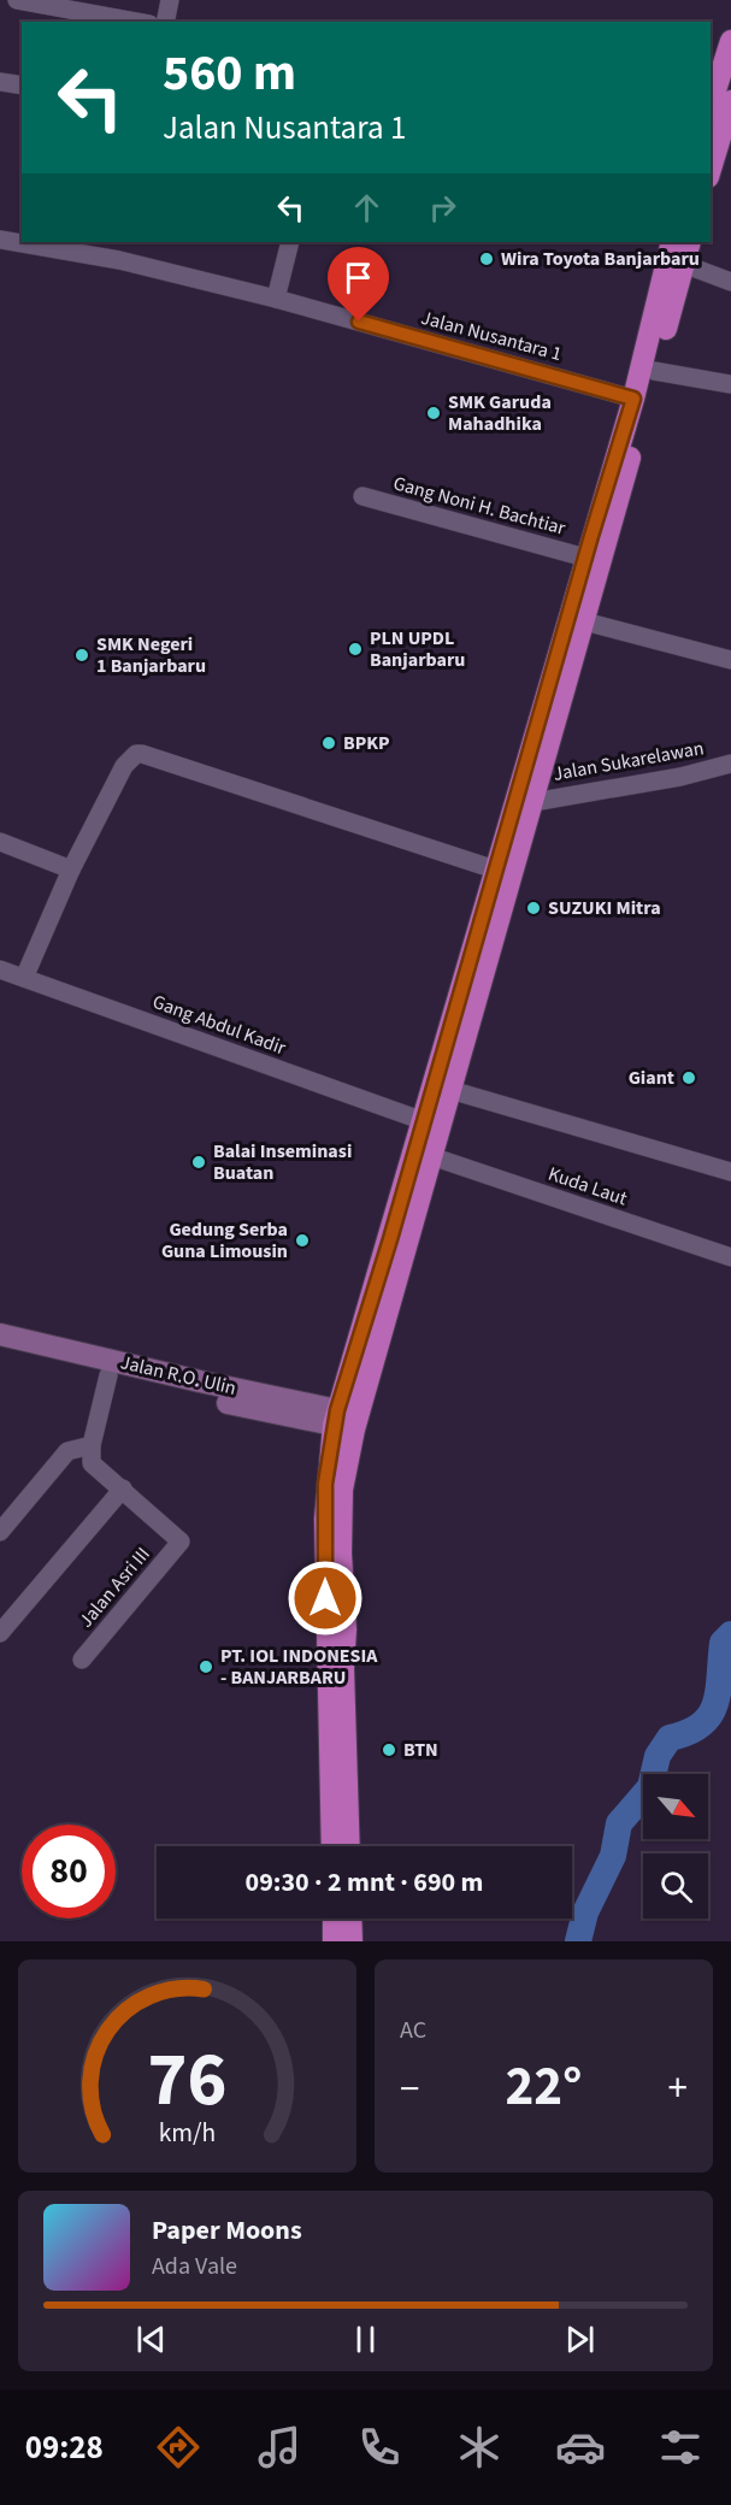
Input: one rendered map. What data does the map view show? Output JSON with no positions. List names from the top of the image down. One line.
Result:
{"streets":{"main road":["Jalan R.O. Ulin"],"street":["Jalan Nusantara 1","Gang Noni H. Bachtiar","Jalan Sukarelawan","Gang Abdul Kadir","Kuda Laut","Jalan Asri III"]},"places":["Wira Toyota Banjarbaru","SMK Garuda Mahadhika","PLN UPDL Banjarbaru","SMK Negeri 1 Banjarbaru","BPKP","SUZUKI Mitra","Giant","Balai Inseminasi Buatan","Gedung Serba Guna Limousin","PT. IOL INDONESIA - BANJARBARU","BTN"],"north":"bottom right","page":{"turn":["560 m","Jalan Nusantara 1"],"limit":"80","trip":"09:30 · 2 mnt · 690 m","tile":"AC","heat":["−","22°","+"],"song":["Paper Moons","Ada Vale"],"tabs":"09:28","gauge":["76","km/h"]}}
